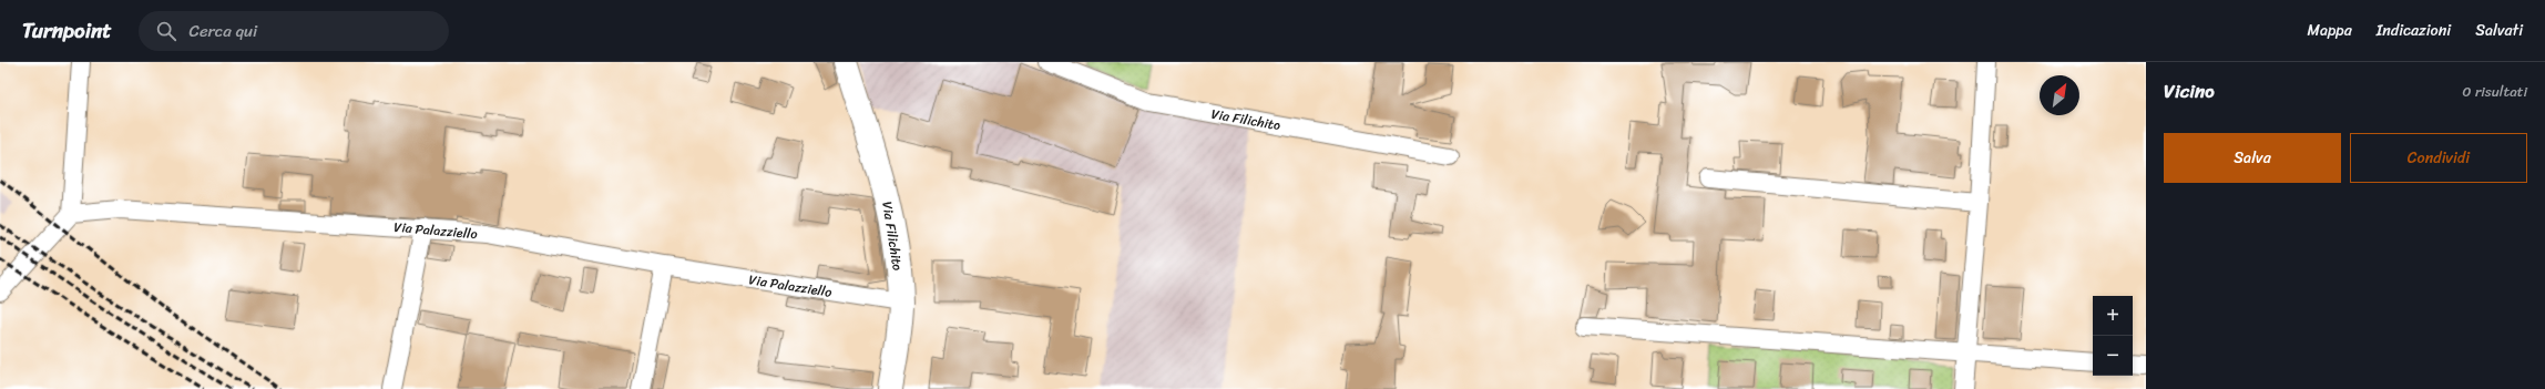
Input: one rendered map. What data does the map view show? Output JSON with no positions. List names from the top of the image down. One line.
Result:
{"streets":{"street":["Via Filichito","Via Palazziello"]},"crossings":[["Via Filichito","Via Palazziello"]],"north":"top right","page":{"header":"Turnpoint","search":"Cerca qui","nav":["Mappa","Indicazioni","Salvati"],"heading":["Vicino","0 risultati"],"buttons":["Salva","Condividi"],"map_buttons":["+","−"]}}
